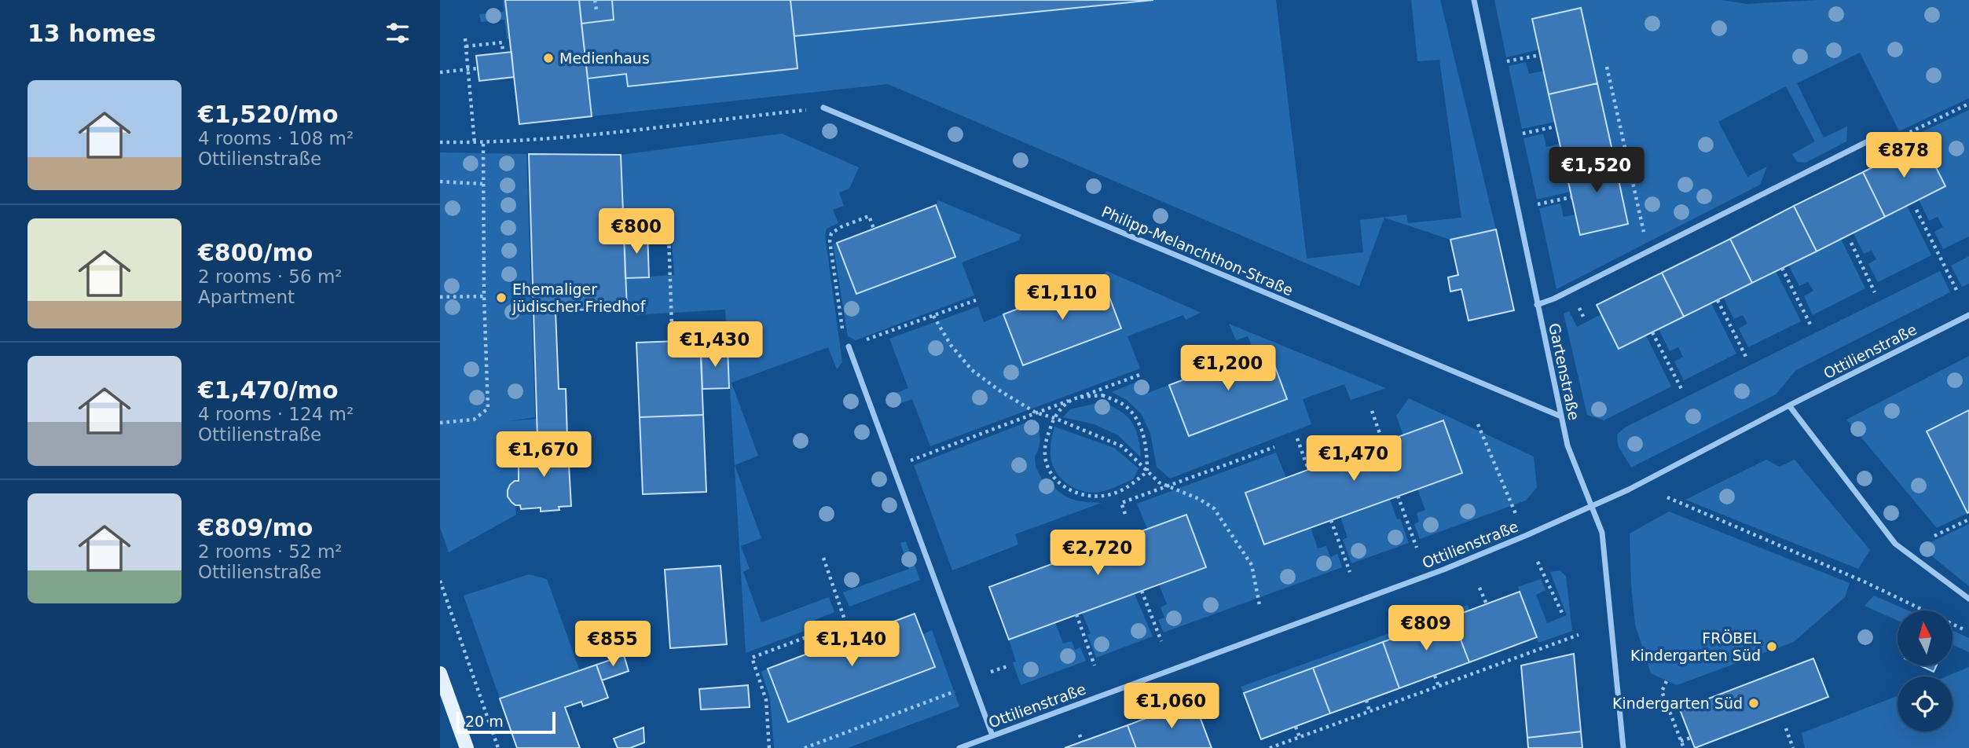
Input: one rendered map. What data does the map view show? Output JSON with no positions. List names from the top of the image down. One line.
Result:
{"streets":{"street":["Philipp-Melanchthon-Straße","Ottilienstraße","Gartenstraße"]},"crossings":[["Philipp-Melanchthon-Straße","Gartenstraße"],["Ottilienstraße","Gartenstraße"]],"places":["Medienhaus","Ehemaliger jüdischer Friedhof","FRÖBEL Kindergarten Süd","Kindergarten Süd"],"scale_bar":"20 m","north":"top","page":{"heading":"13 homes","list":[{"name":"€1,520/mo","note":"4 rooms · 108 m² · Ottilienstraße"},{"name":"€800/mo","note":"2 rooms · 56 m² · Apartment"},{"name":"€1,470/mo","note":"4 rooms · 124 m² · Ottilienstraße"},{"name":"€809/mo","note":"2 rooms · 52 m² · Ottilienstraße"}],"price":["€878","€1,520","€800","€1,110","€1,430","€1,200","€1,670","€1,470","€2,720","€809","€855","€1,140","€1,060"],"scale":"20 m"}}
